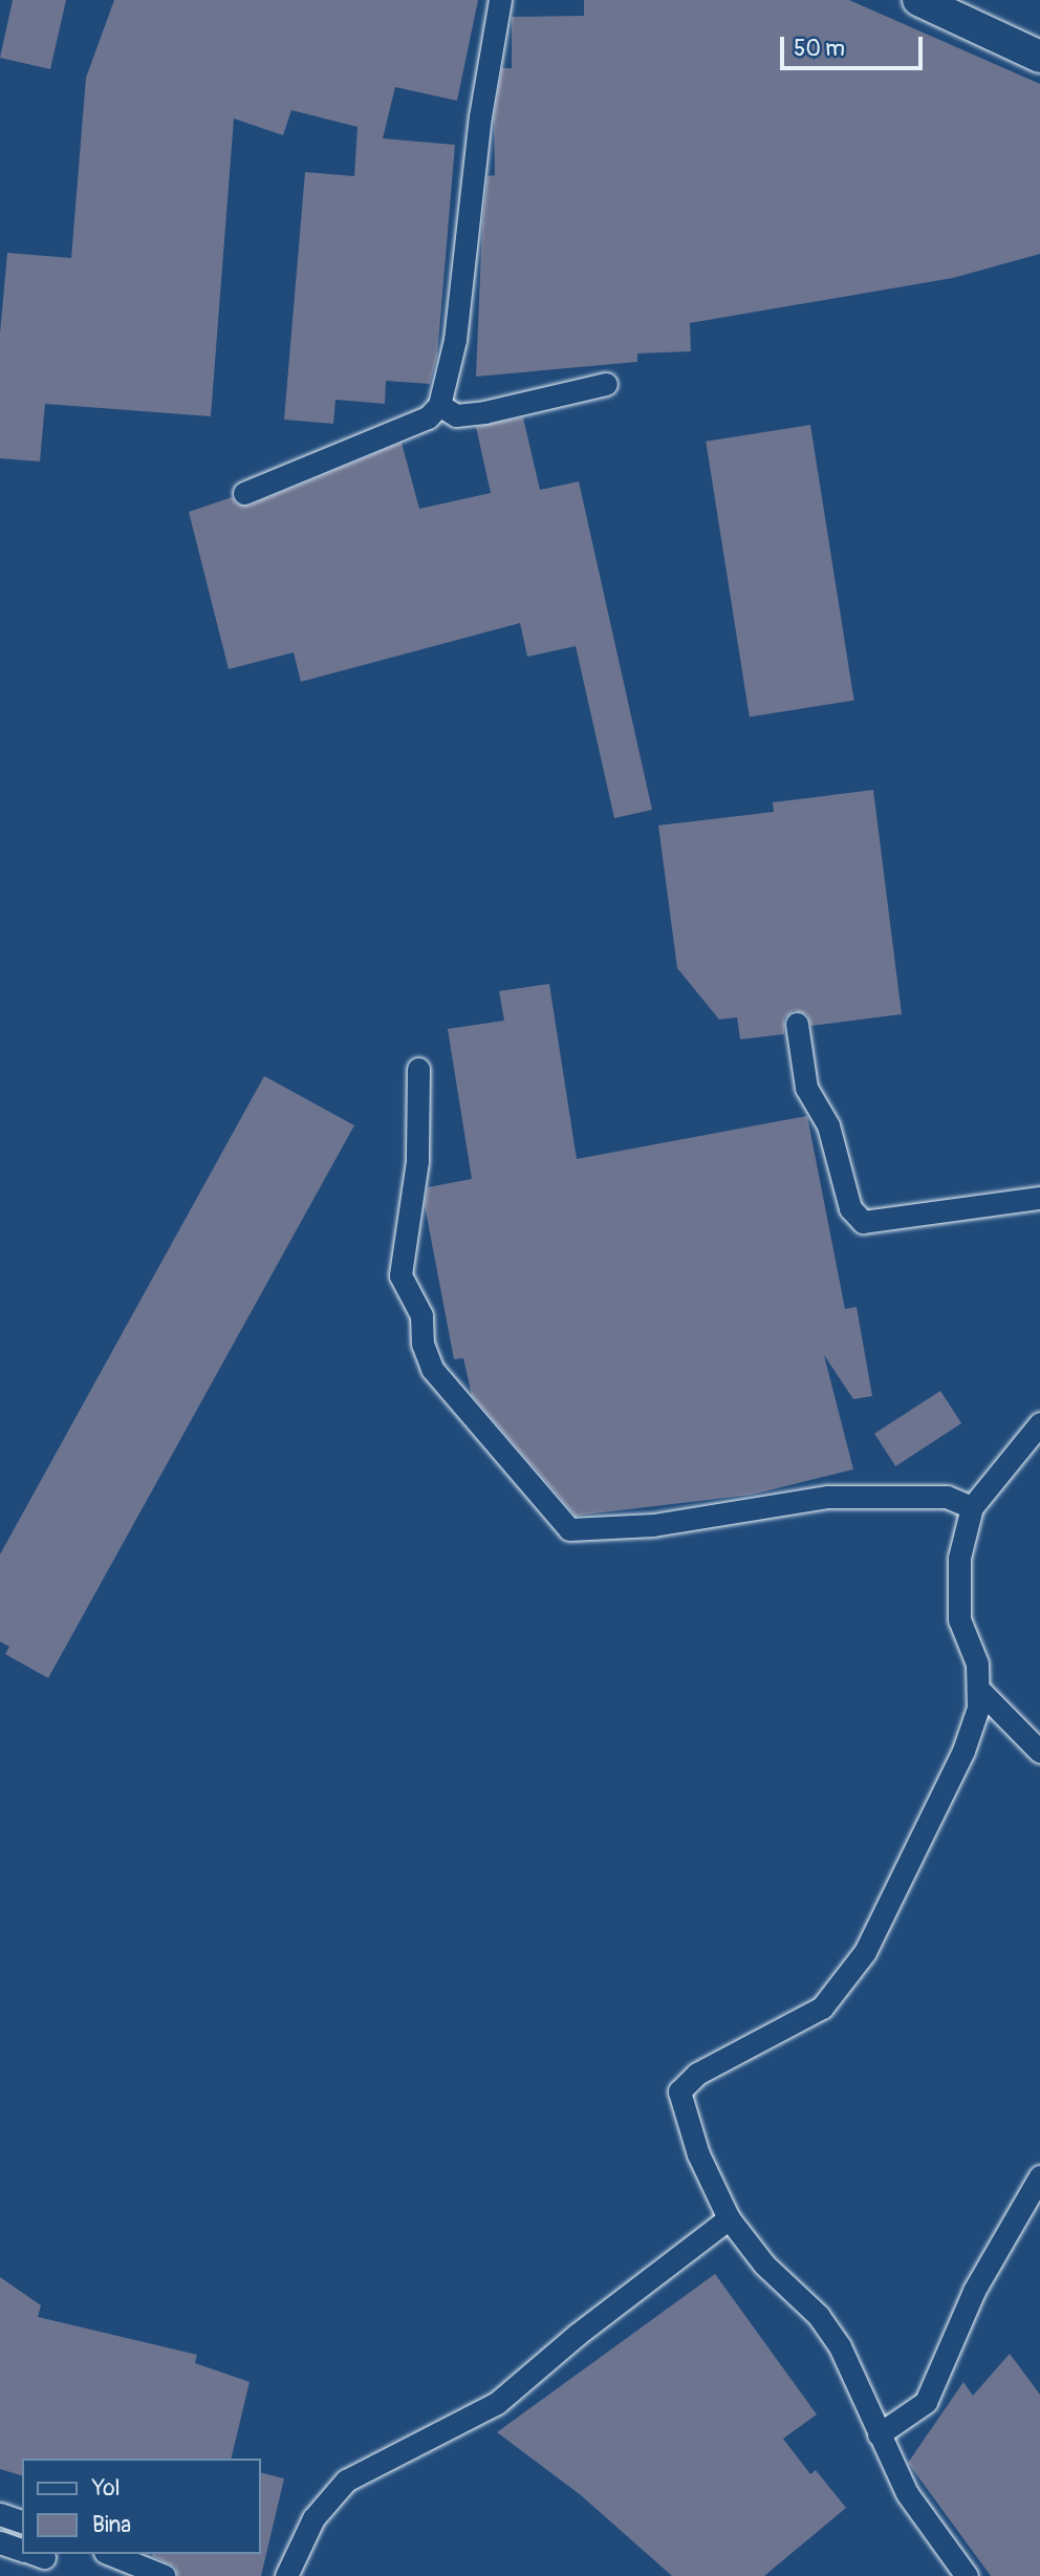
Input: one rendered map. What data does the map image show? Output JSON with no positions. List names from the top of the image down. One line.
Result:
{"legend":["Yol","Bina"],"scale_bar":"50 m"}
